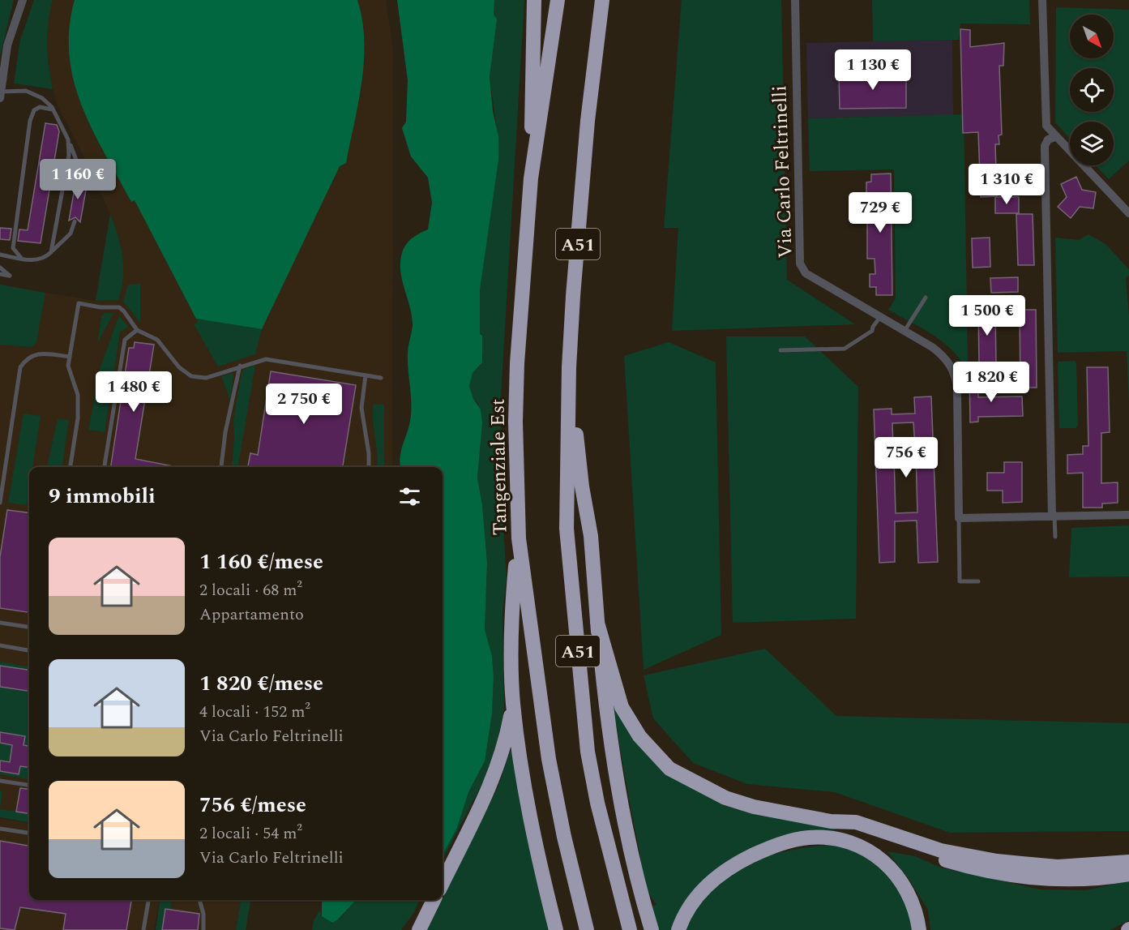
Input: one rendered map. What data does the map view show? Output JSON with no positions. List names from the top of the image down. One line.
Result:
{"streets":{"highway":["A51","Tangenziale Est"],"street":["Via Carlo Feltrinelli"]},"north":"bottom right","page":{"price":["1 130 €","1 160 €","1 310 €","729 €","1 500 €","1 820 €","1 480 €","2 750 €","756 €"],"heading":"9 immobili","list":[{"name":"1 160 €/mese","note":"2 locali · 68 m² · Appartamento"},{"name":"1 820 €/mese","note":"4 locali · 152 m² · Via Carlo Feltrinelli"},{"name":"756 €/mese","note":"2 locali · 54 m² · Via Carlo Feltrinelli"}]}}
